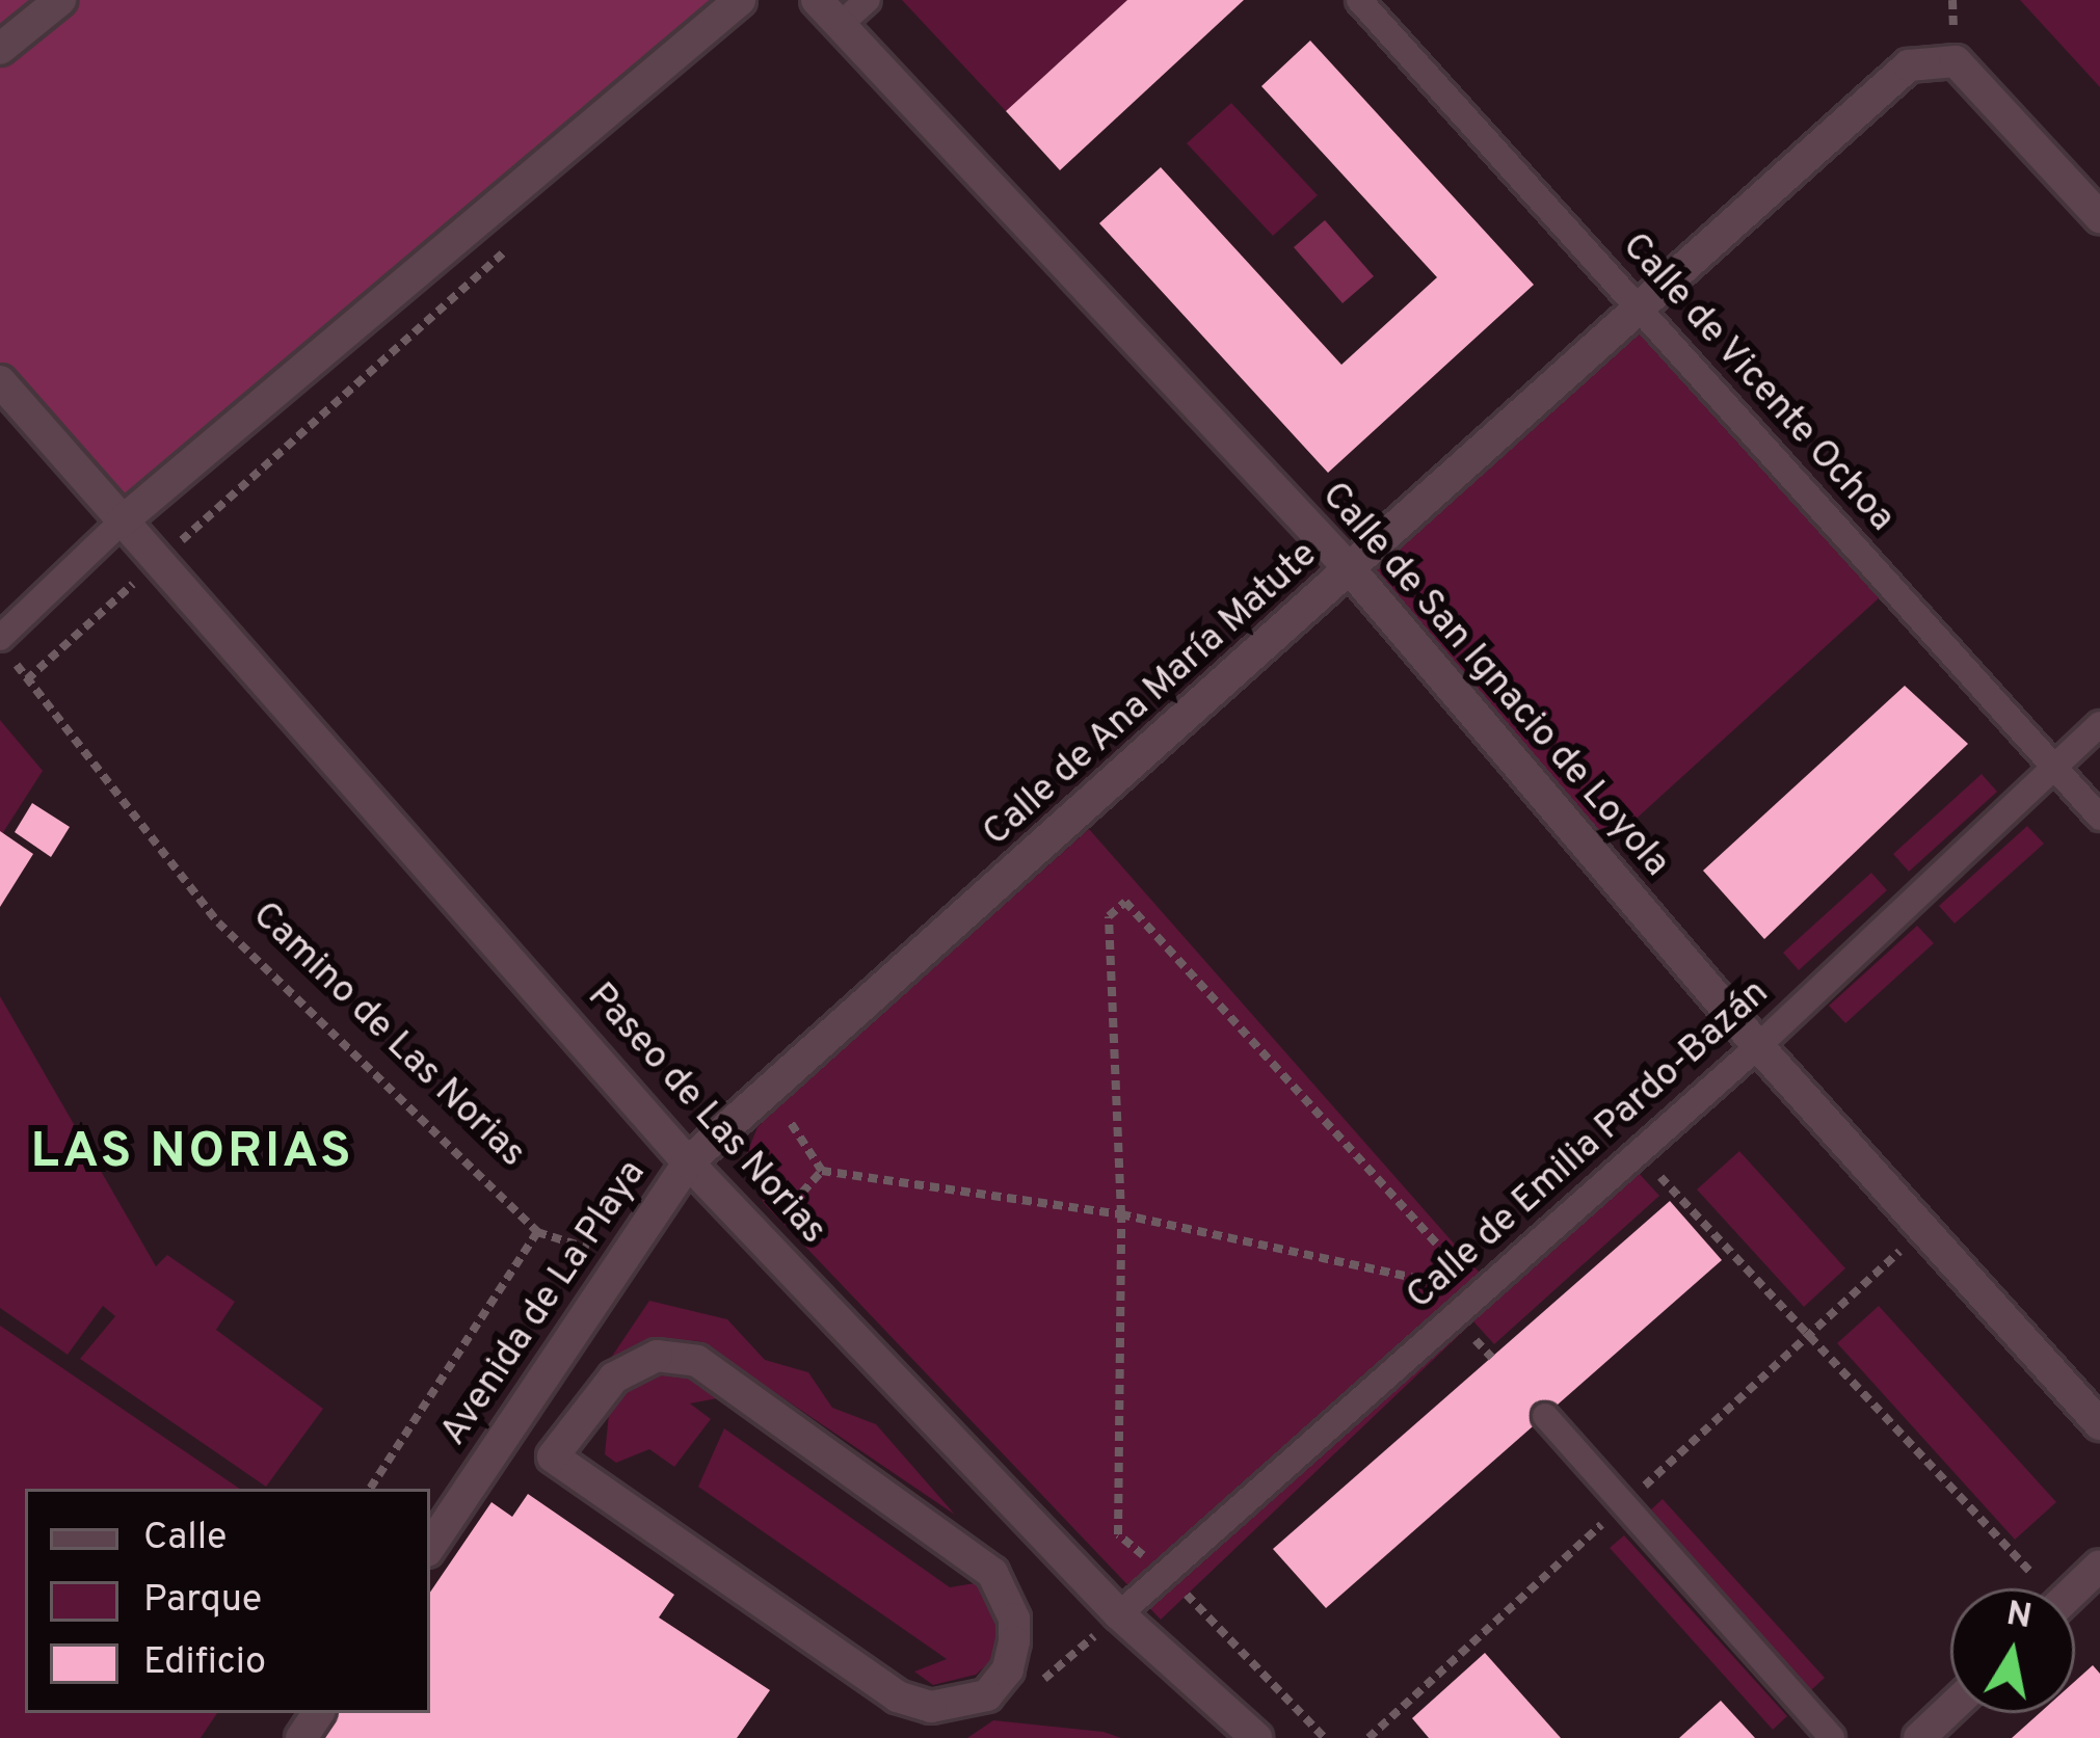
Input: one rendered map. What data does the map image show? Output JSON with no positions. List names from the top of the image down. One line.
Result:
{"streets":{"street":["Calle de Vicente Ochoa","Calle de San Ignacio de Loyola","Calle de Ana María Matute","Paseo de Las Norias","Calle de Emilia Pardo-Bazán","Avenida de La Playa"],"path":["Camino de Las Norias"]},"crossings":[["Calle de Vicente Ochoa","Calle de Ana María Matute"],["Calle de Vicente Ochoa","Calle de Emilia Pardo-Bazán"],["Calle de San Ignacio de Loyola","Calle de Ana María Matute"],["Calle de San Ignacio de Loyola","Calle de Emilia Pardo-Bazán"],["Calle de Ana María Matute","Paseo de Las Norias"],["Calle de Ana María Matute","Avenida de La Playa"],["Paseo de Las Norias","Calle de Emilia Pardo-Bazán"],["Paseo de Las Norias","Avenida de La Playa"]],"districts":["LAS NORIAS"],"legend":["Calle","Parque","Edificio"],"north":"top"}
